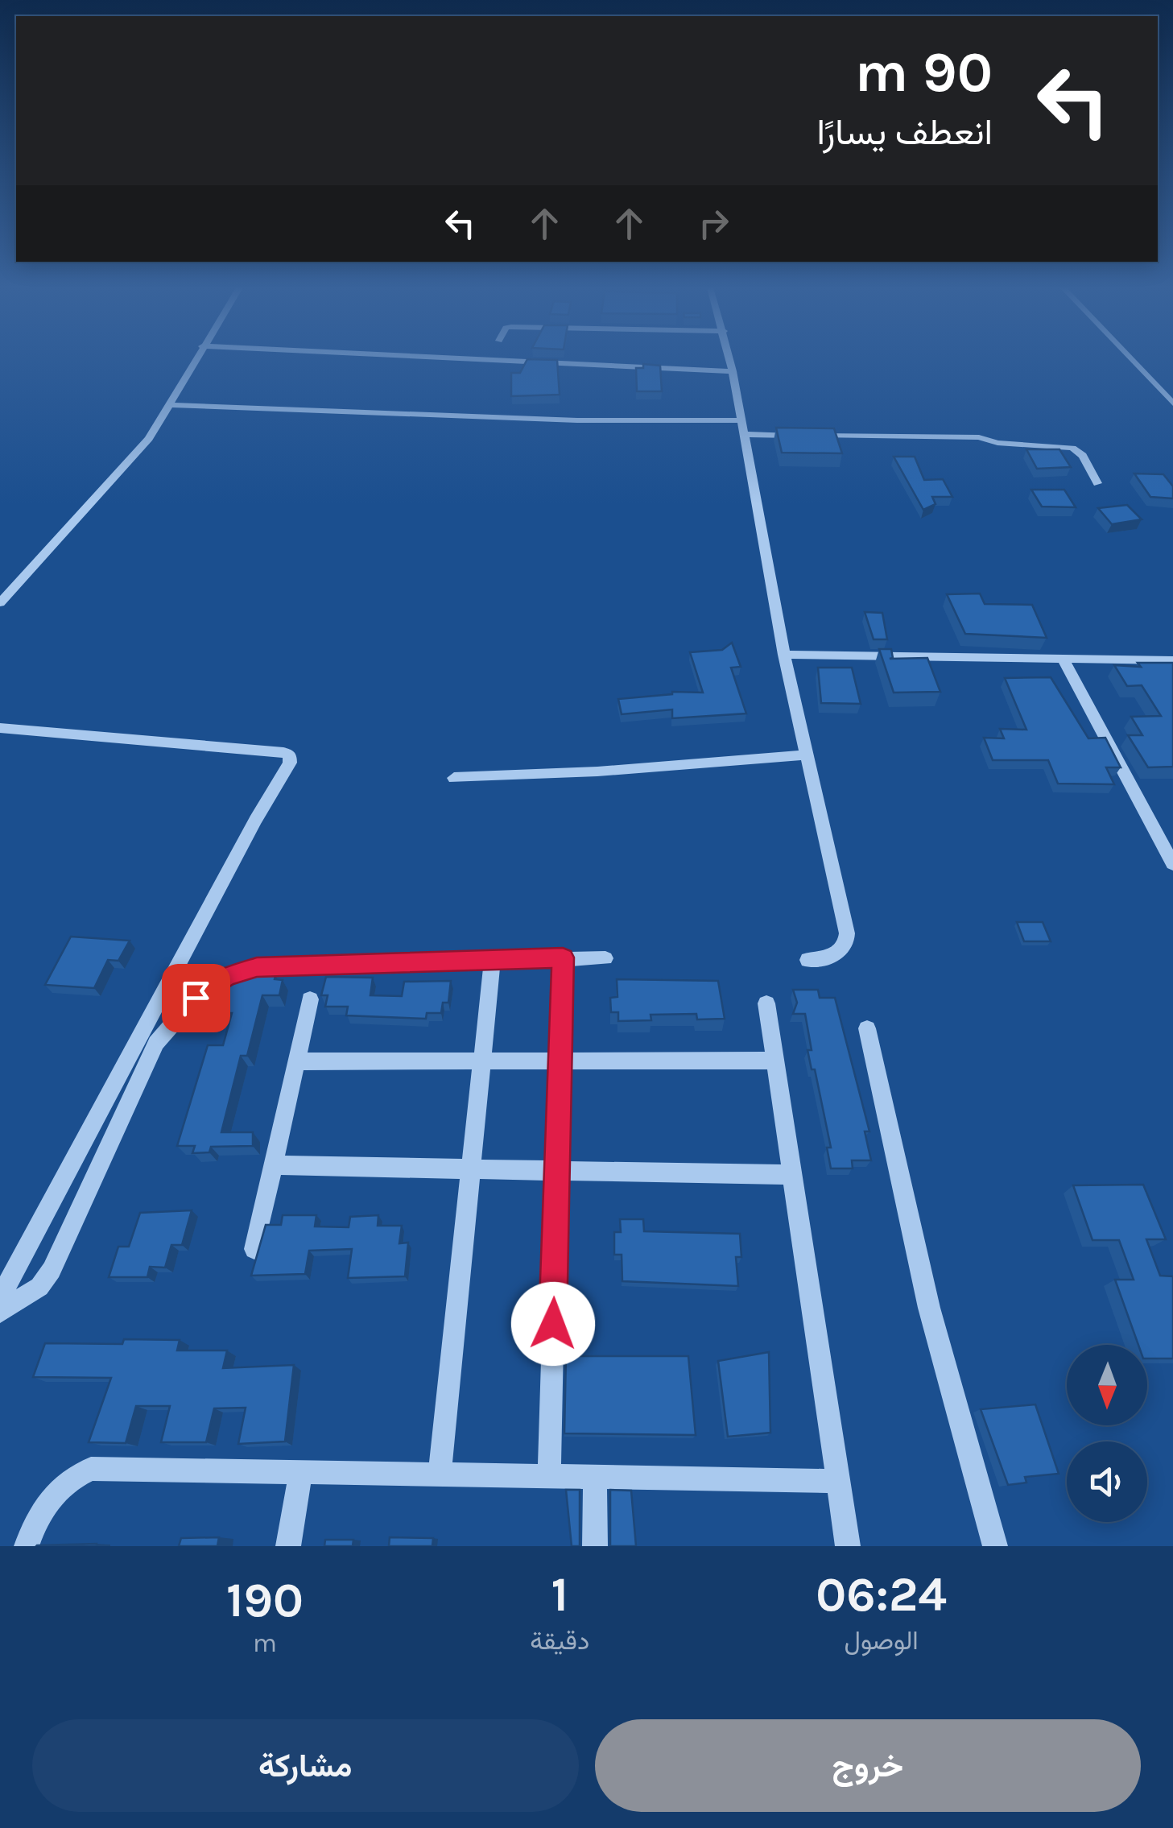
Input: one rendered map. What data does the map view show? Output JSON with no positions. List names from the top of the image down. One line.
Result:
{"north":"bottom","page":{"turn":["90 m","انعطف يسارًا"],"eta":["06:24","الوصول","1","دقيقة","190","m"],"buttons":["خروج","مشاركة"]}}
